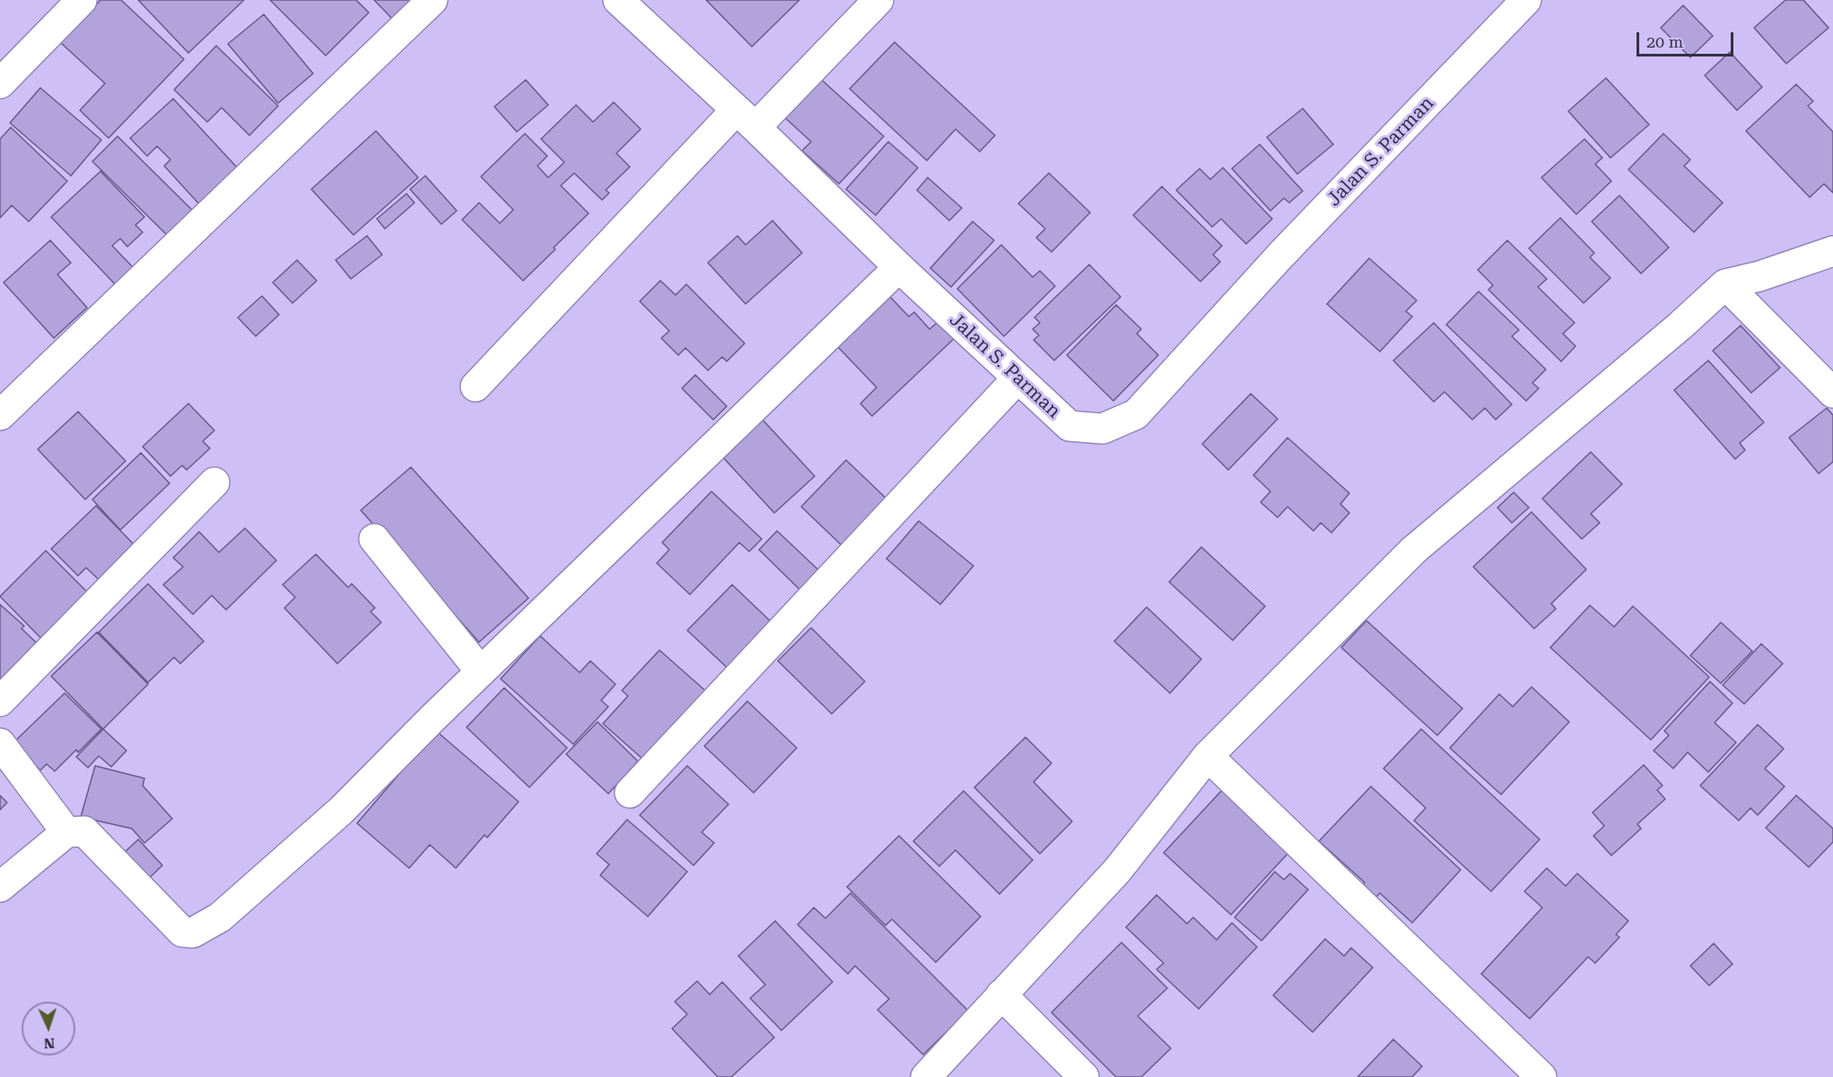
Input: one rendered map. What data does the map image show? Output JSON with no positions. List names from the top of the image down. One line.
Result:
{"streets":{"street":["Jalan S. Parman"]},"scale_bar":"20 m","north":"bottom"}
